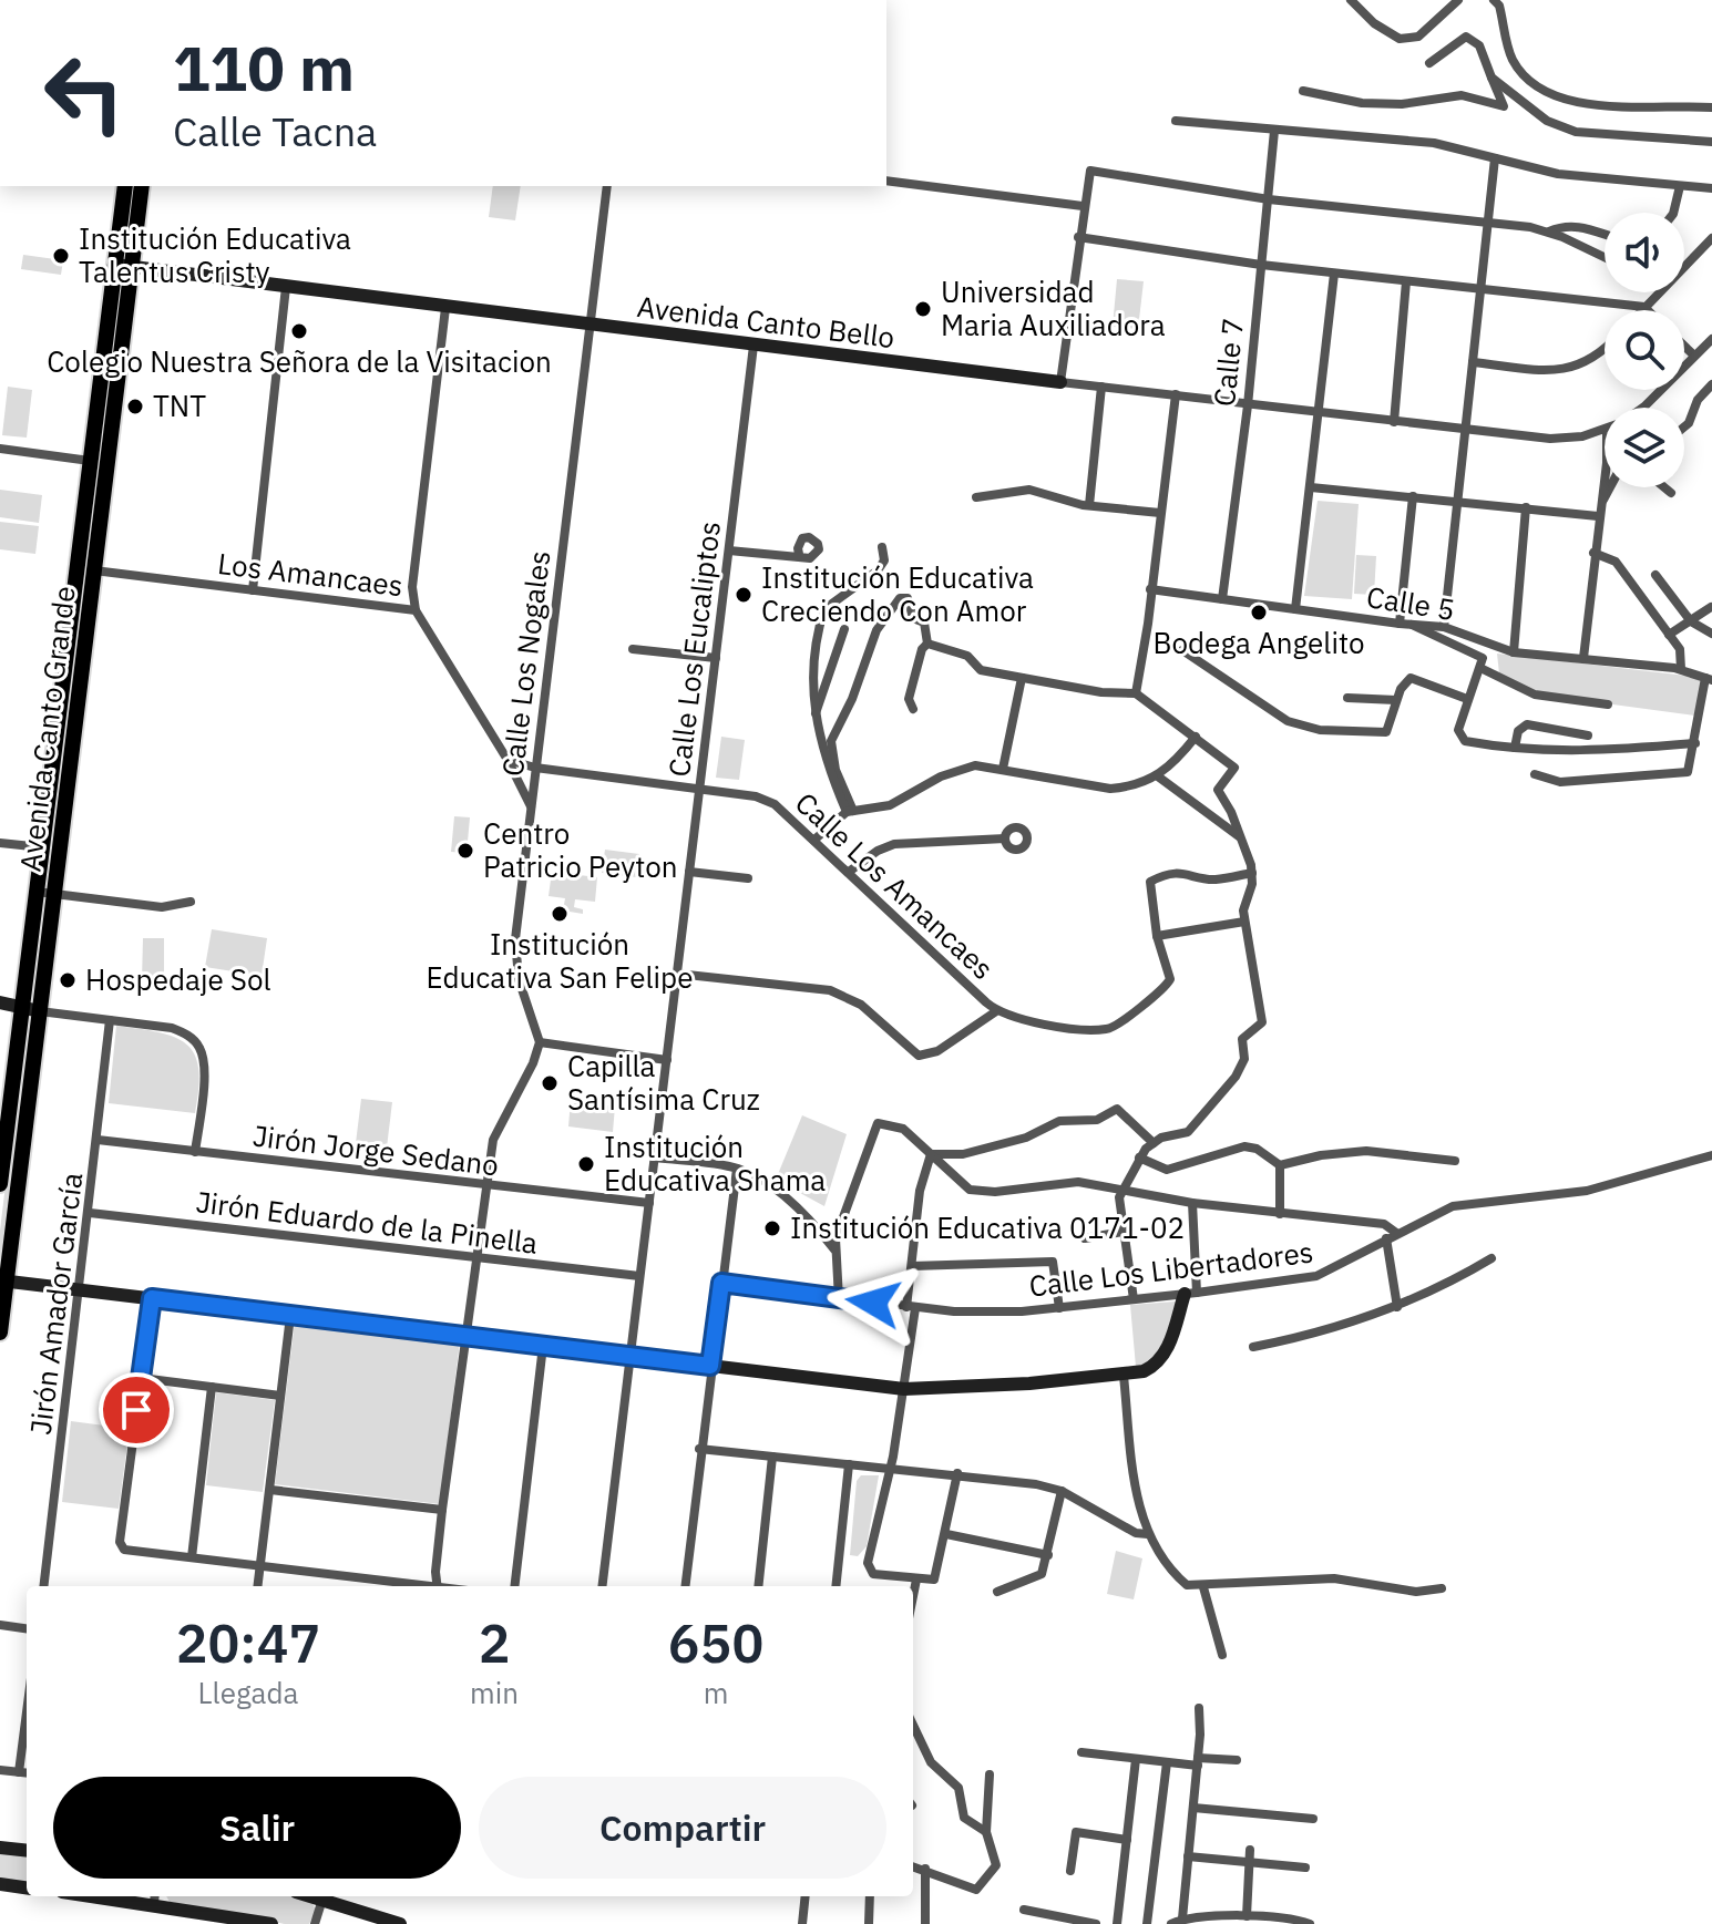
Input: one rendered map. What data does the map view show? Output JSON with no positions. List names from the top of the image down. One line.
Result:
{"streets":{"main road":["Avenida Canto Grande"],"street":["Avenida Canto Bello","Calle 7","Los Amancaes","Calle 5","Calle Los Eucaliptos","Calle Los Nogales","Calle Los Amancaes","Jirón Jorge Sedano","Jirón Eduardo de la Pinella","Calle Los Libertadores","Jirón Amador García"]},"crossings":[["Avenida Canto Bello","Calle 7"],["Avenida Canto Bello","Calle Los Eucaliptos"],["Avenida Canto Bello","Calle Los Nogales"],["Avenida Canto Bello","Avenida Canto Grande"],["Calle 7","Calle 5"],["Los Amancaes","Calle Los Nogales"],["Los Amancaes","Avenida Canto Grande"],["Los Amancaes","Calle Los Amancaes"],["Calle Los Eucaliptos","Calle Los Amancaes"],["Calle Los Eucaliptos","Jirón Jorge Sedano"],["Calle Los Eucaliptos","Jirón Eduardo de la Pinella"],["Calle Los Nogales","Calle Los Amancaes"],["Jirón Jorge Sedano","Jirón Amador García"],["Jirón Eduardo de la Pinella","Jirón Amador García"]],"places":["Institución Educativa Talentus Cristy","Universidad Maria Auxiliadora","Colegio Nuestra Señora de la Visitacion","TNT","Institución Educativa Creciendo Con Amor","Bodega Angelito","Centro Patricio Peyton","Institución Educativa San Felipe","Hospedaje Sol","Capilla Santísima Cruz","Institución Educativa Shama","Institución Educativa 0171-02"],"page":{"turn":["110 m","Calle Tacna"],"eta":["20:47","Llegada","2","min","650","m"],"buttons":["Salir","Compartir"]}}
